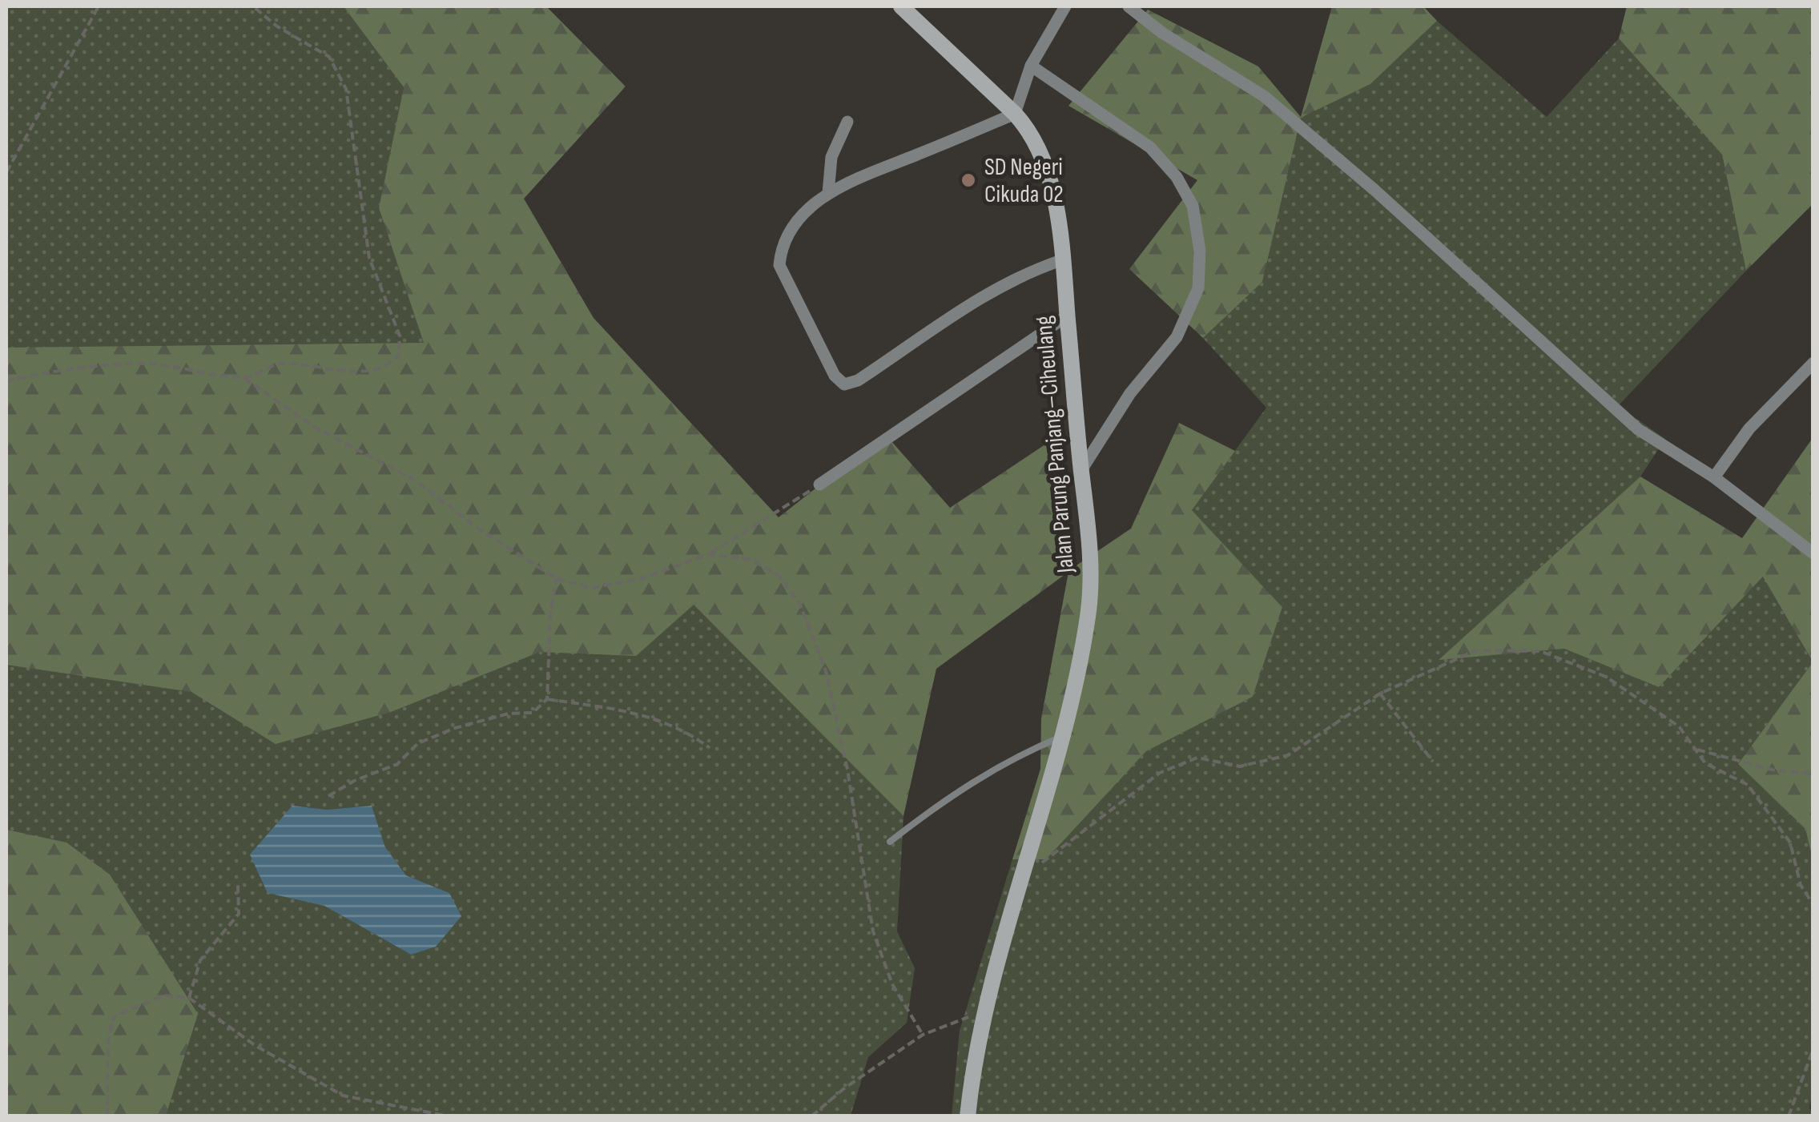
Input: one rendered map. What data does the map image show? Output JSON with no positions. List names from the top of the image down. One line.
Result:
{"streets":{"street":["Jalan Parung Panjang–Ciheulang"]},"places":["SD Negeri Cikuda 02"]}
